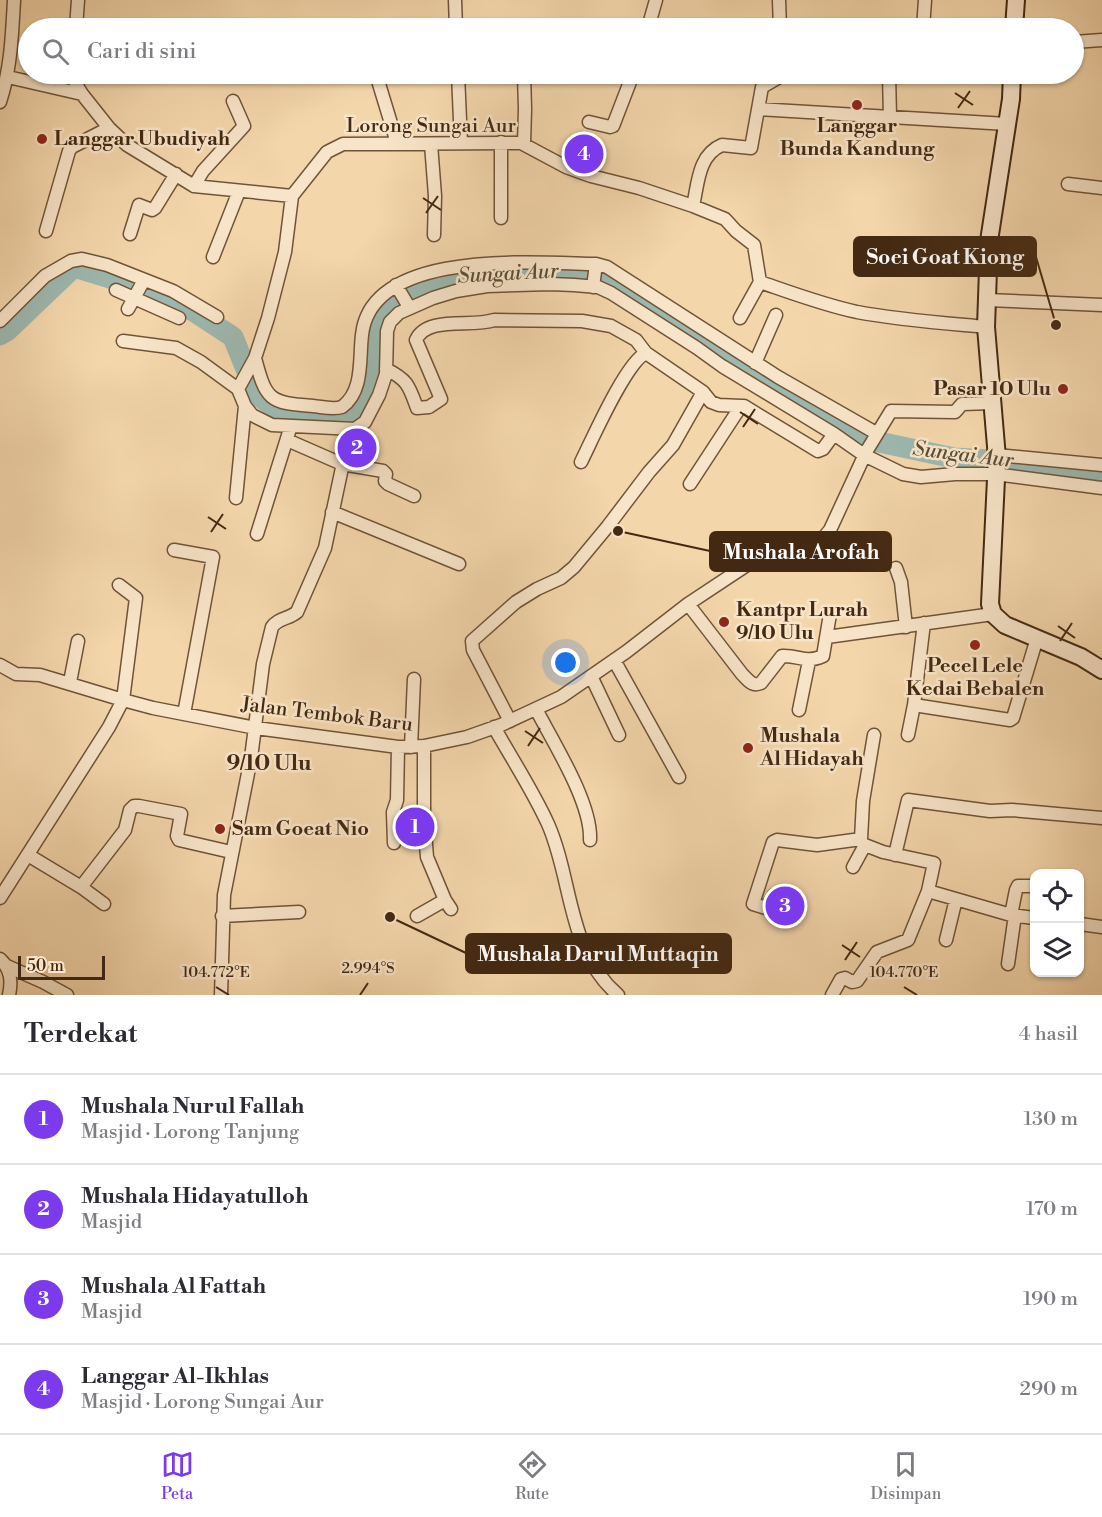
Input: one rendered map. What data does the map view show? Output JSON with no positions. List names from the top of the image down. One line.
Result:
{"streets":{"street":["Lorong Sungai Aur","Jalan Tembok Baru"]},"districts":["9/10 Ulu"],"water":["Sungai Aur"],"places":["Langgar Bunda Kandung","Langgar Ubudiyah","Soei Goat Kiong","Pasar 10 Ulu","Mushala Arofah","Kantpr Lurah 9/10 Ulu","Pecel Lele Kedai Bebalen","Mushala Al Hidayah","Sam Goeat Nio","Mushala Darul Muttaqin"],"scale_bar":"50 m","page":{"search":"Cari di sini","pins":["4","2","1","3"],"scale":"50 m","heading":["Terdekat","4 hasil"],"list":[{"mark":"1","name":"Mushala Nurul Fallah","note":"Masjid · Lorong Tanjung","value":"130 m"},{"mark":"2","name":"Mushala Hidayatulloh","note":"Masjid","value":"170 m"},{"mark":"3","name":"Mushala Al Fattah","note":"Masjid","value":"190 m"},{"mark":"4","name":"Langgar Al-Ikhlas","note":"Masjid · Lorong Sungai Aur","value":"290 m"}],"nav":["Peta","Rute","Disimpan"]},"coordinates":["2.994°S","104.772°E","104.770°E"]}
